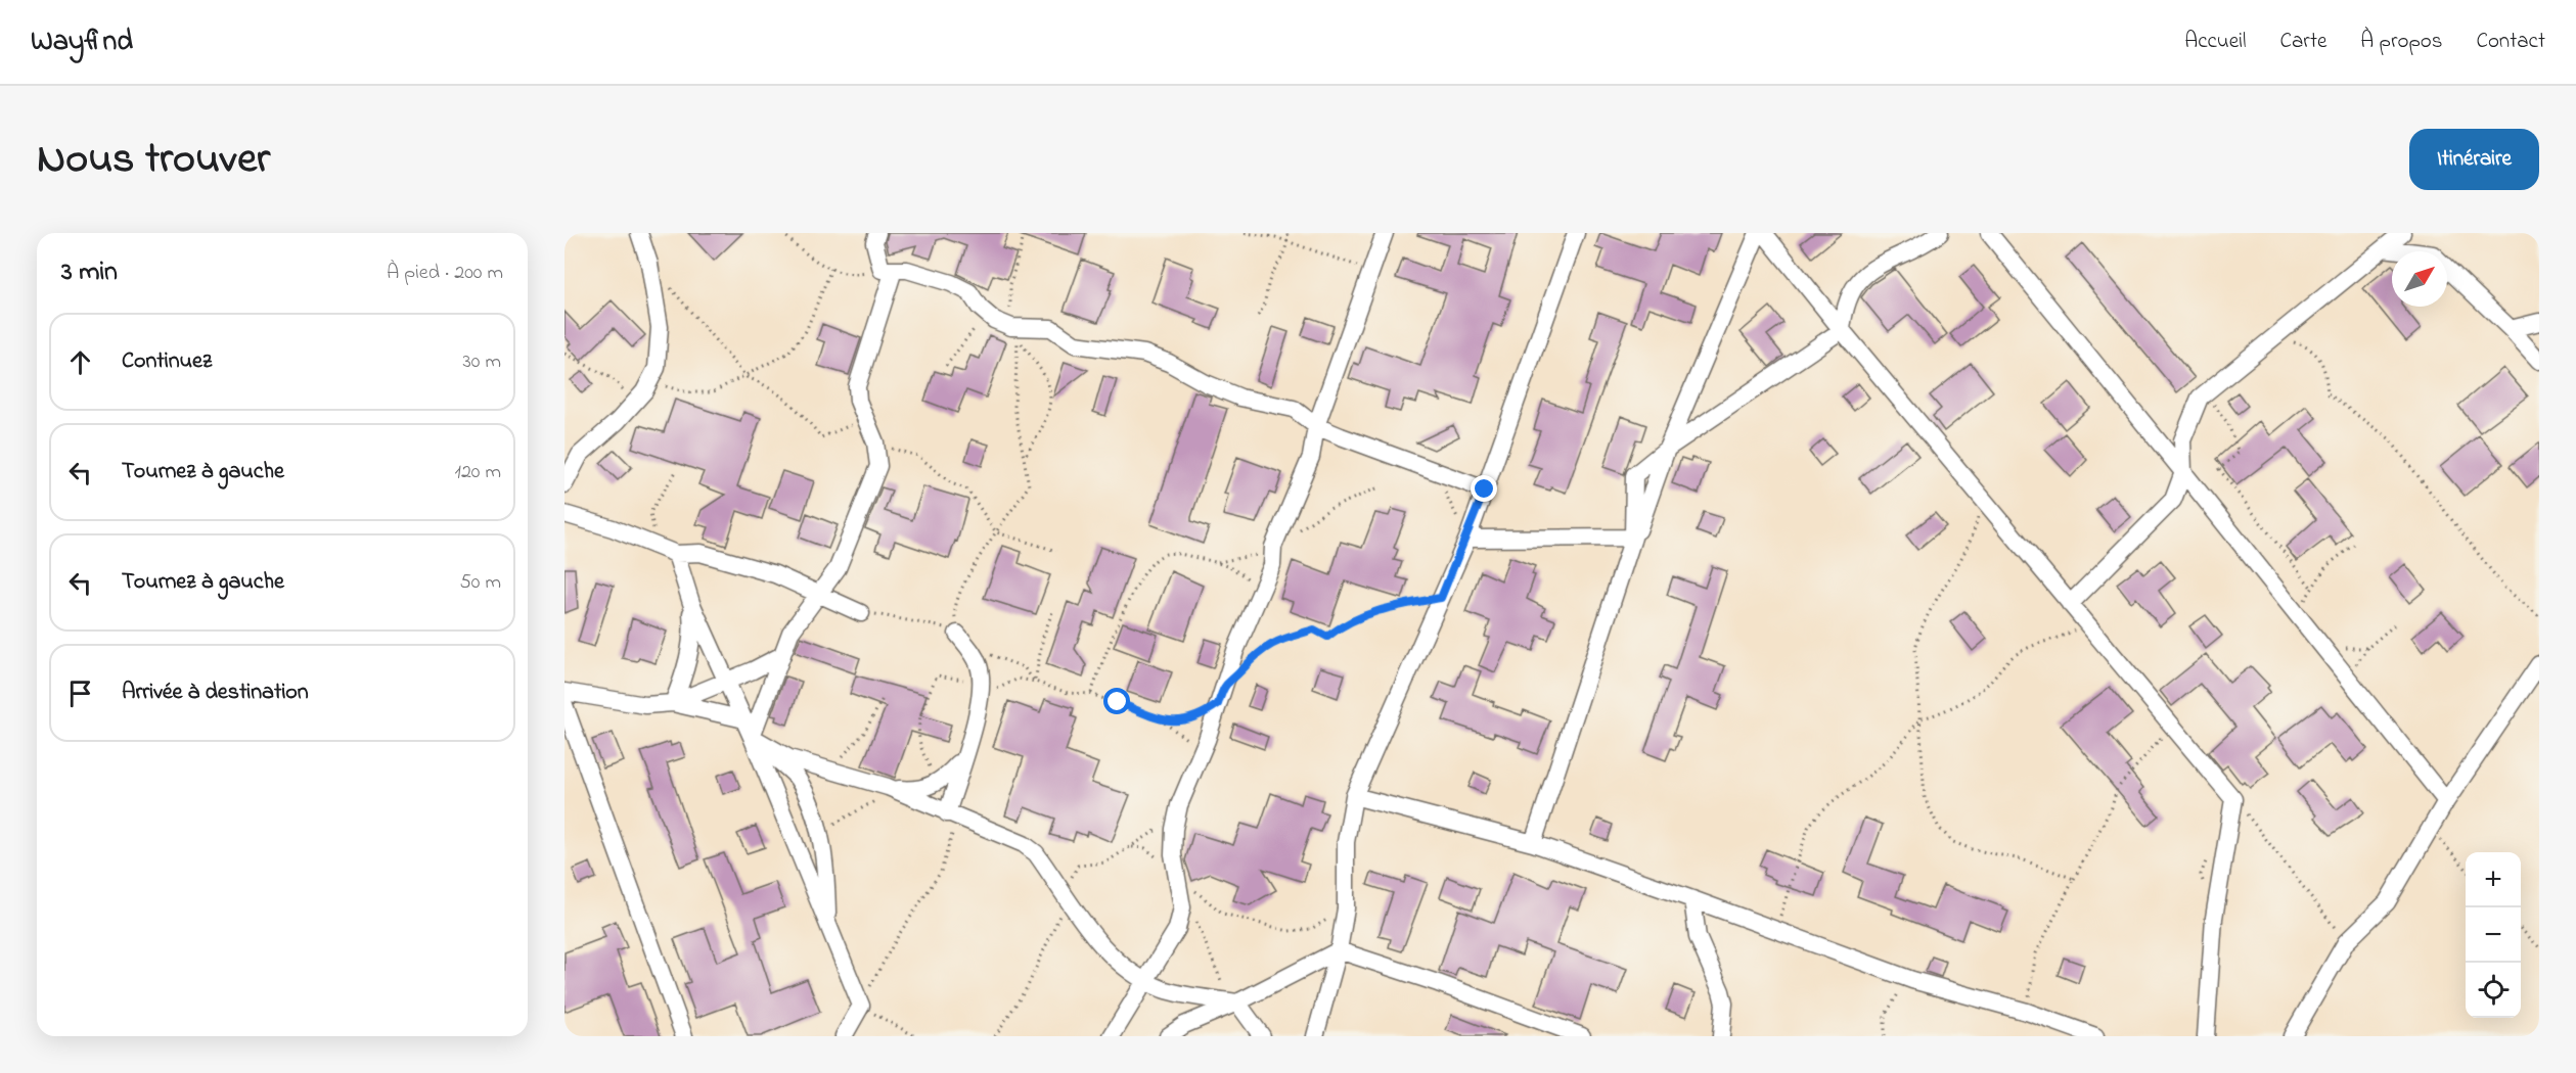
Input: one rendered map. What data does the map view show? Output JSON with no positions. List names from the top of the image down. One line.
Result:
{"north":"top right","page":{"header":"Wayfind","nav":["Accueil","Carte","À propos","Contact"],"title":"Nous trouver","buttons":"Itinéraire","heading":["3 min","À pied · 200 m"],"list":[["Continuez","30 m"],["Tournez à gauche","120 m"],["Tournez à gauche","50 m"],"Arrivée à destination"],"map_buttons":["+","−"]}}
